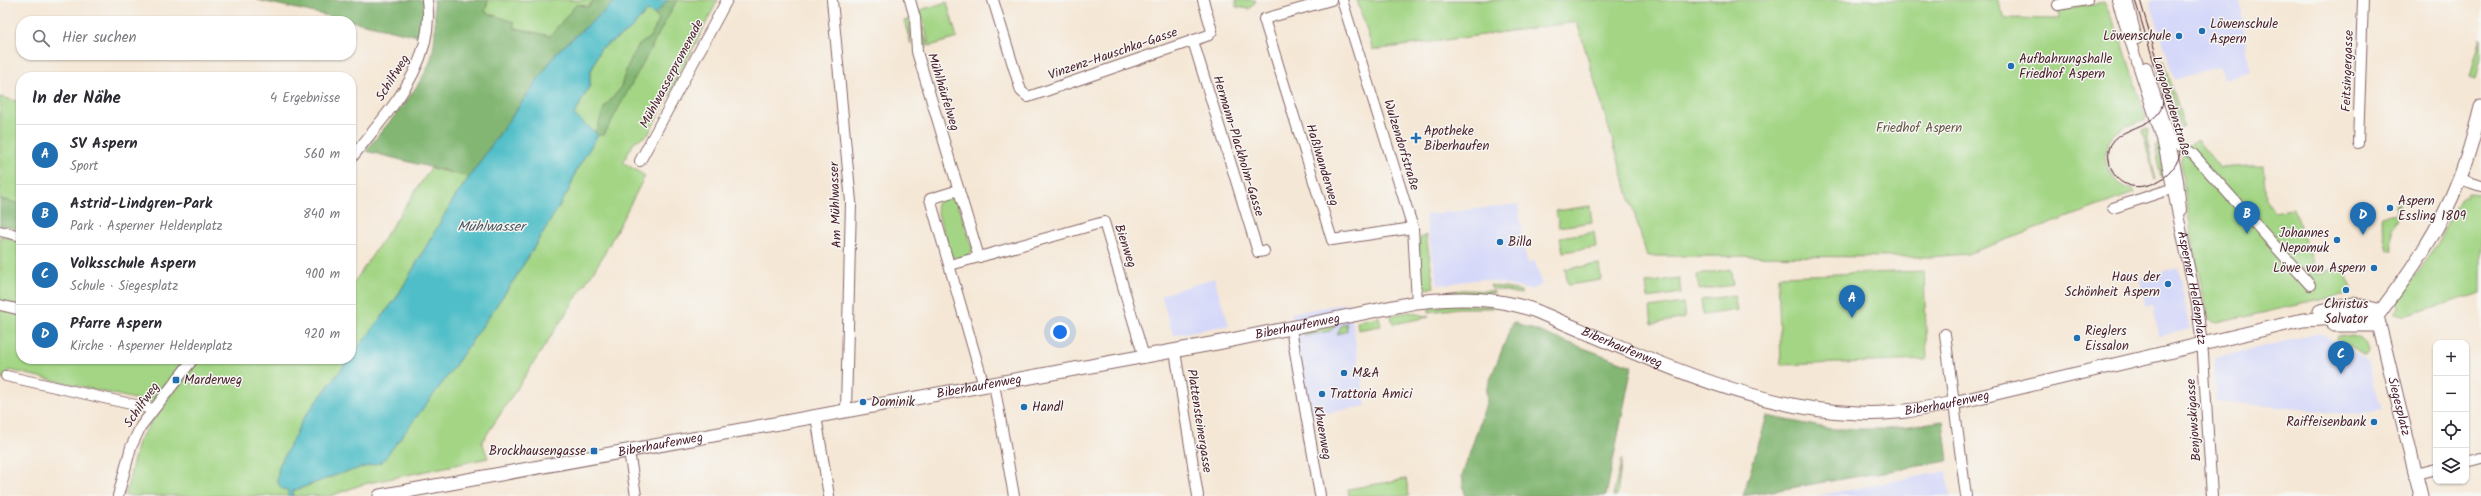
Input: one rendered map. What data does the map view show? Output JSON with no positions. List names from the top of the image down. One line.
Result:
{"streets":{"main road":["Asperner Heldenplatz","Biberhaufenweg","Siegesplatz"],"street":["Vinzenz-Hauschka-Gasse","Feitsingergasse","Mühlwasserpromenade","Schilfweg","Mühlhäufelweg","Langobardenstraße","Wulzendorfstraße","Hermann-Plackholm-Gasse","Haßlwanderweg","Am Mühlwasser","Bienweg","Benjowskigasse","Plattensteinergasse","Khuenweg"]},"crossings":[["Vinzenz-Hauschka-Gasse","Hermann-Plackholm-Gasse"],["Mühlhäufelweg","Bienweg"],["Langobardenstraße","Asperner Heldenplatz"],["Wulzendorfstraße","Haßlwanderweg"],["Wulzendorfstraße","Biberhaufenweg"],["Am Mühlwasser","Biberhaufenweg"],["Bienweg","Biberhaufenweg"],["Asperner Heldenplatz","Biberhaufenweg"],["Asperner Heldenplatz","Siegesplatz"],["Asperner Heldenplatz","Benjowskigasse"],["Biberhaufenweg","Benjowskigasse"],["Biberhaufenweg","Plattensteinergasse"],["Biberhaufenweg","Khuenweg"]],"water":["Mühlwasser"],"parks":["Friedhof Aspern"],"places":{"other":["Löwenschule Aspern","Löwenschule","Aufbahrungshalle Friedhof Aspern","Aspern Essling 1809","Johannes Nepomuk","Billa","Löwe von Aspern","Haus der Schönheit Aspern","Christus Salvator","Rieglers Eissalon","M&A","Trattoria Amici","Dominik","Handl","Raiffeisenbank"],"health":["Apotheke Biberhaufen"],"transit":["Marderweg","Brockhausengasse"]},"page":{"search":"Hier suchen","heading":["In der Nähe","4 Ergebnisse"],"list":[{"mark":"A","name":"SV Aspern","note":"Sport","value":"560 m"},{"mark":"B","name":"Astrid-Lindgren-Park","note":"Park · Asperner Heldenplatz","value":"840 m"},{"mark":"C","name":"Volksschule Aspern","note":"Schule · Siegesplatz","value":"900 m"},{"mark":"D","name":"Pfarre Aspern","note":"Kirche · Asperner Heldenplatz","value":"920 m"}],"pins":["B","D","A","C"],"map_buttons":["+","−"]}}
